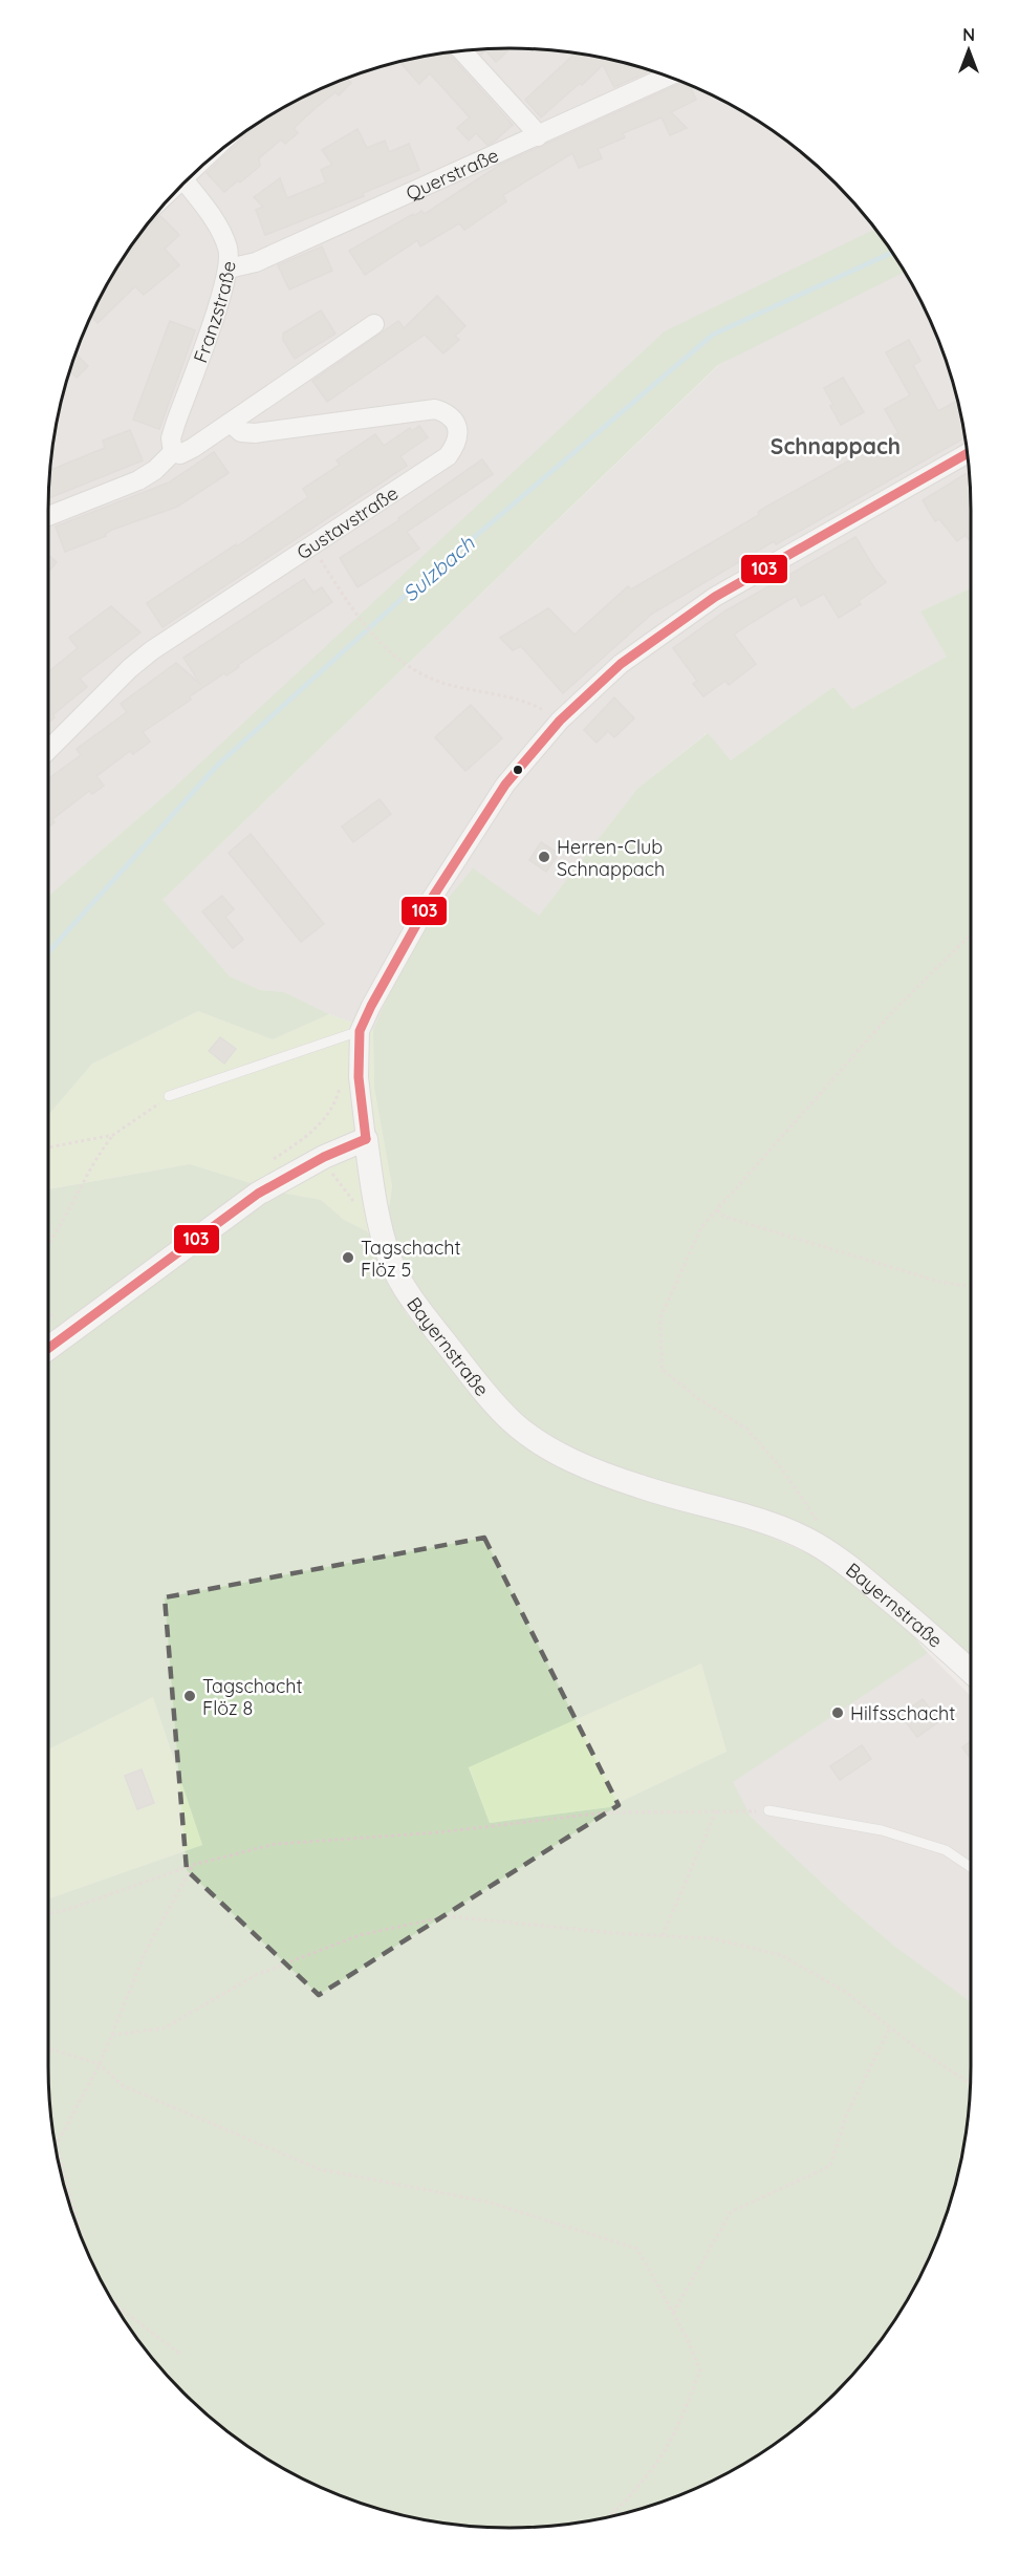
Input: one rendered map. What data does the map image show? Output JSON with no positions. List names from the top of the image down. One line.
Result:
{"streets":{"street":["Querstraße","Franzstraße","Gustavstraße","Bayernstraße"]},"crossings":[["Querstraße","Franzstraße"]],"districts":["Schnappach"],"water":["Sulzbach"],"places":["Herren-Club Schnappach","Tagschacht Flöz 5","Tagschacht Flöz 8","Hilfsschacht"],"lines":["transit line 103"],"north":"top"}
